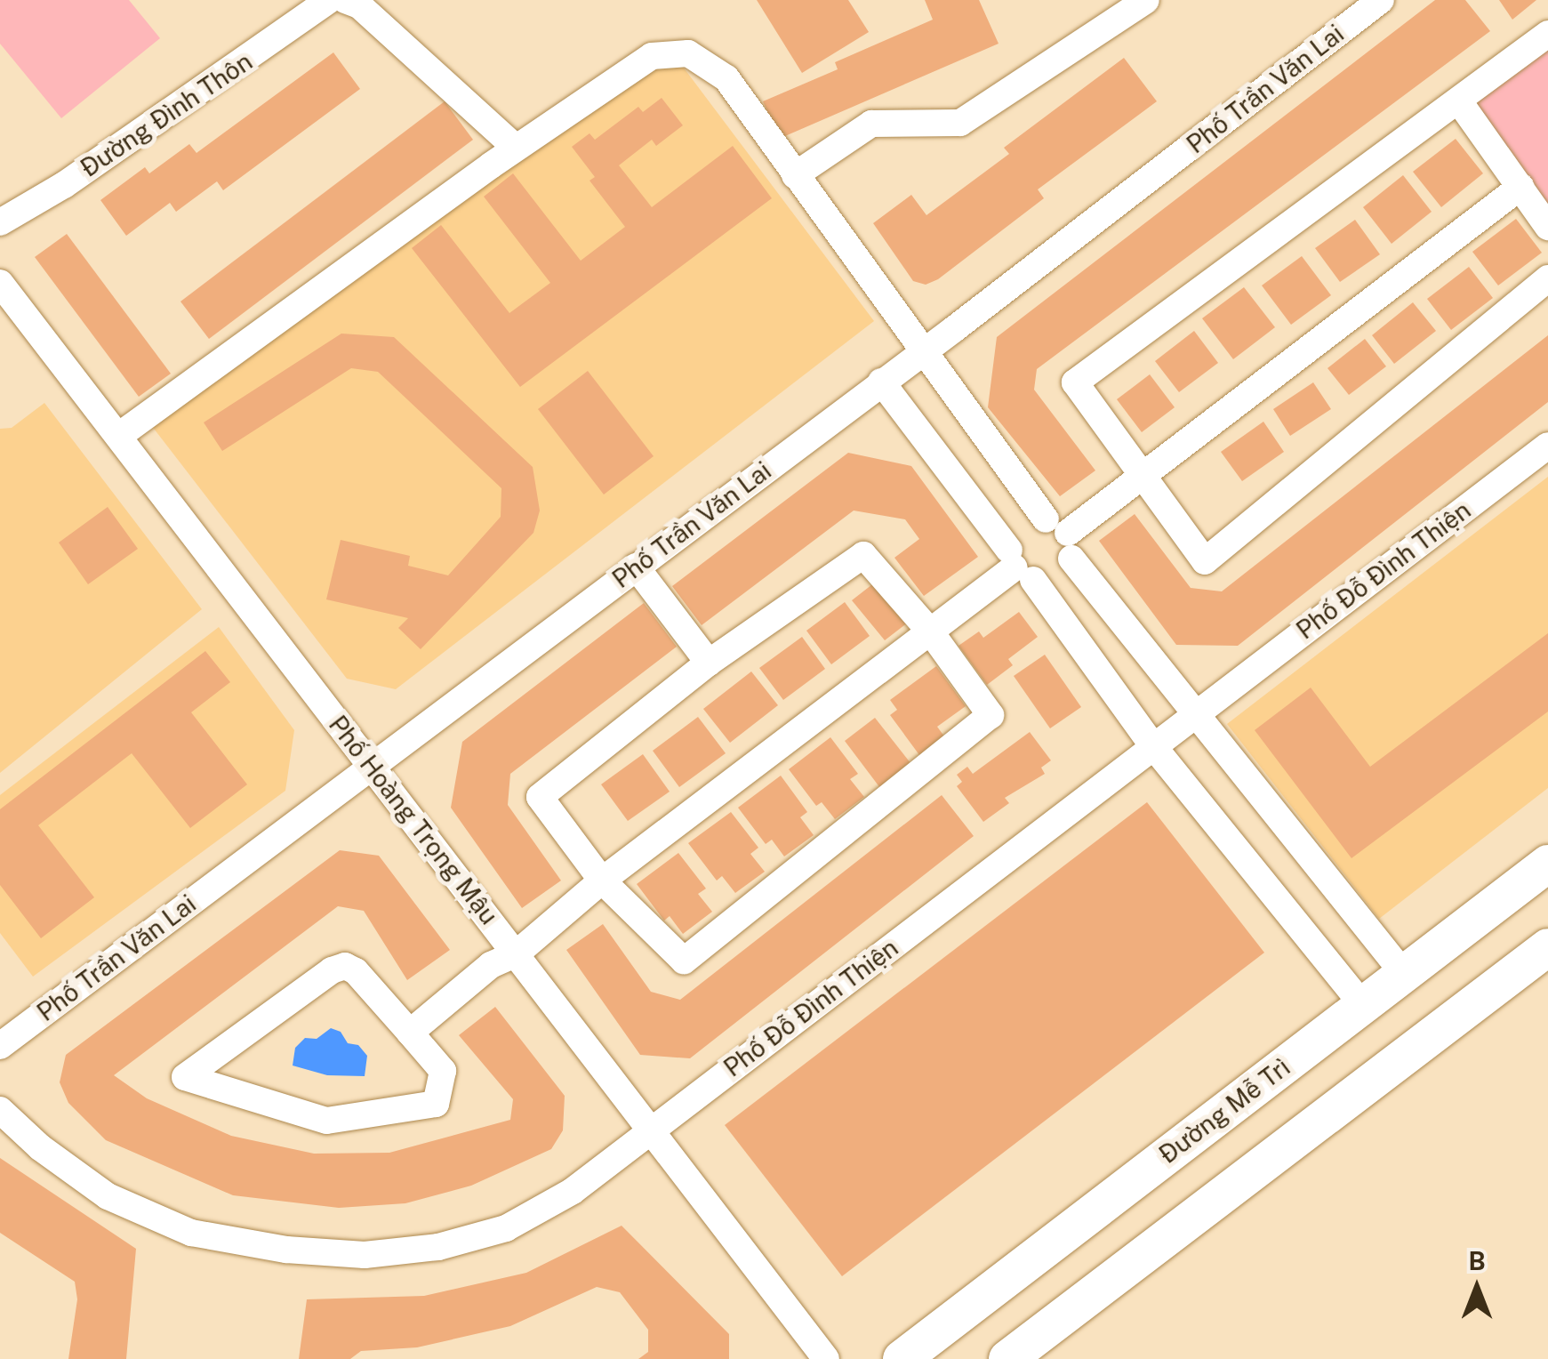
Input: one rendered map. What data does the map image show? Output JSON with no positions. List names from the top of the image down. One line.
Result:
{"streets":{"main road":["Đường Mễ Trì"],"street":["Phố Trần Văn Lai","Đường Đình Thôn","Phố Đỗ Đình Thiện","Phố Hoàng Trọng Mậu"]},"crossings":[["Phố Trần Văn Lai","Phố Hoàng Trọng Mậu"],["Phố Đỗ Đình Thiện","Phố Hoàng Trọng Mậu"]],"north":"top"}
